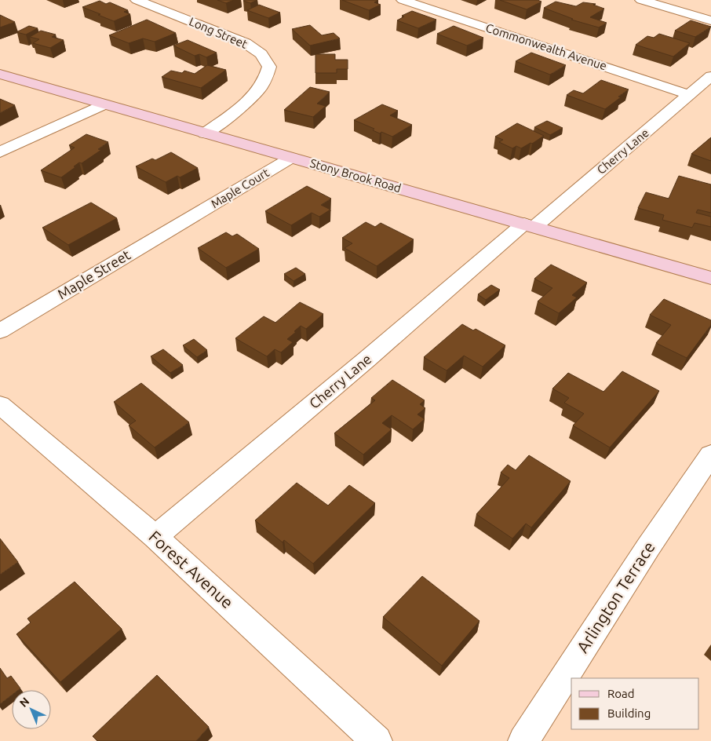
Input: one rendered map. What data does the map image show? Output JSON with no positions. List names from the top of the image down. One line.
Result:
{"streets":{"main road":["Stony Brook Road"],"street":["Long Street","Commonwealth Avenue","Cherry Lane","Maple Court","Maple Street","Forest Avenue","Arlington Terrace"]},"crossings":[["Long Street","Stony Brook Road"],["Commonwealth Avenue","Cherry Lane"],["Cherry Lane","Stony Brook Road"],["Cherry Lane","Forest Avenue"],["Stony Brook Road","Maple Court"],["Maple Court","Maple Street"]],"legend":["Road","Building"],"north":"top left"}
